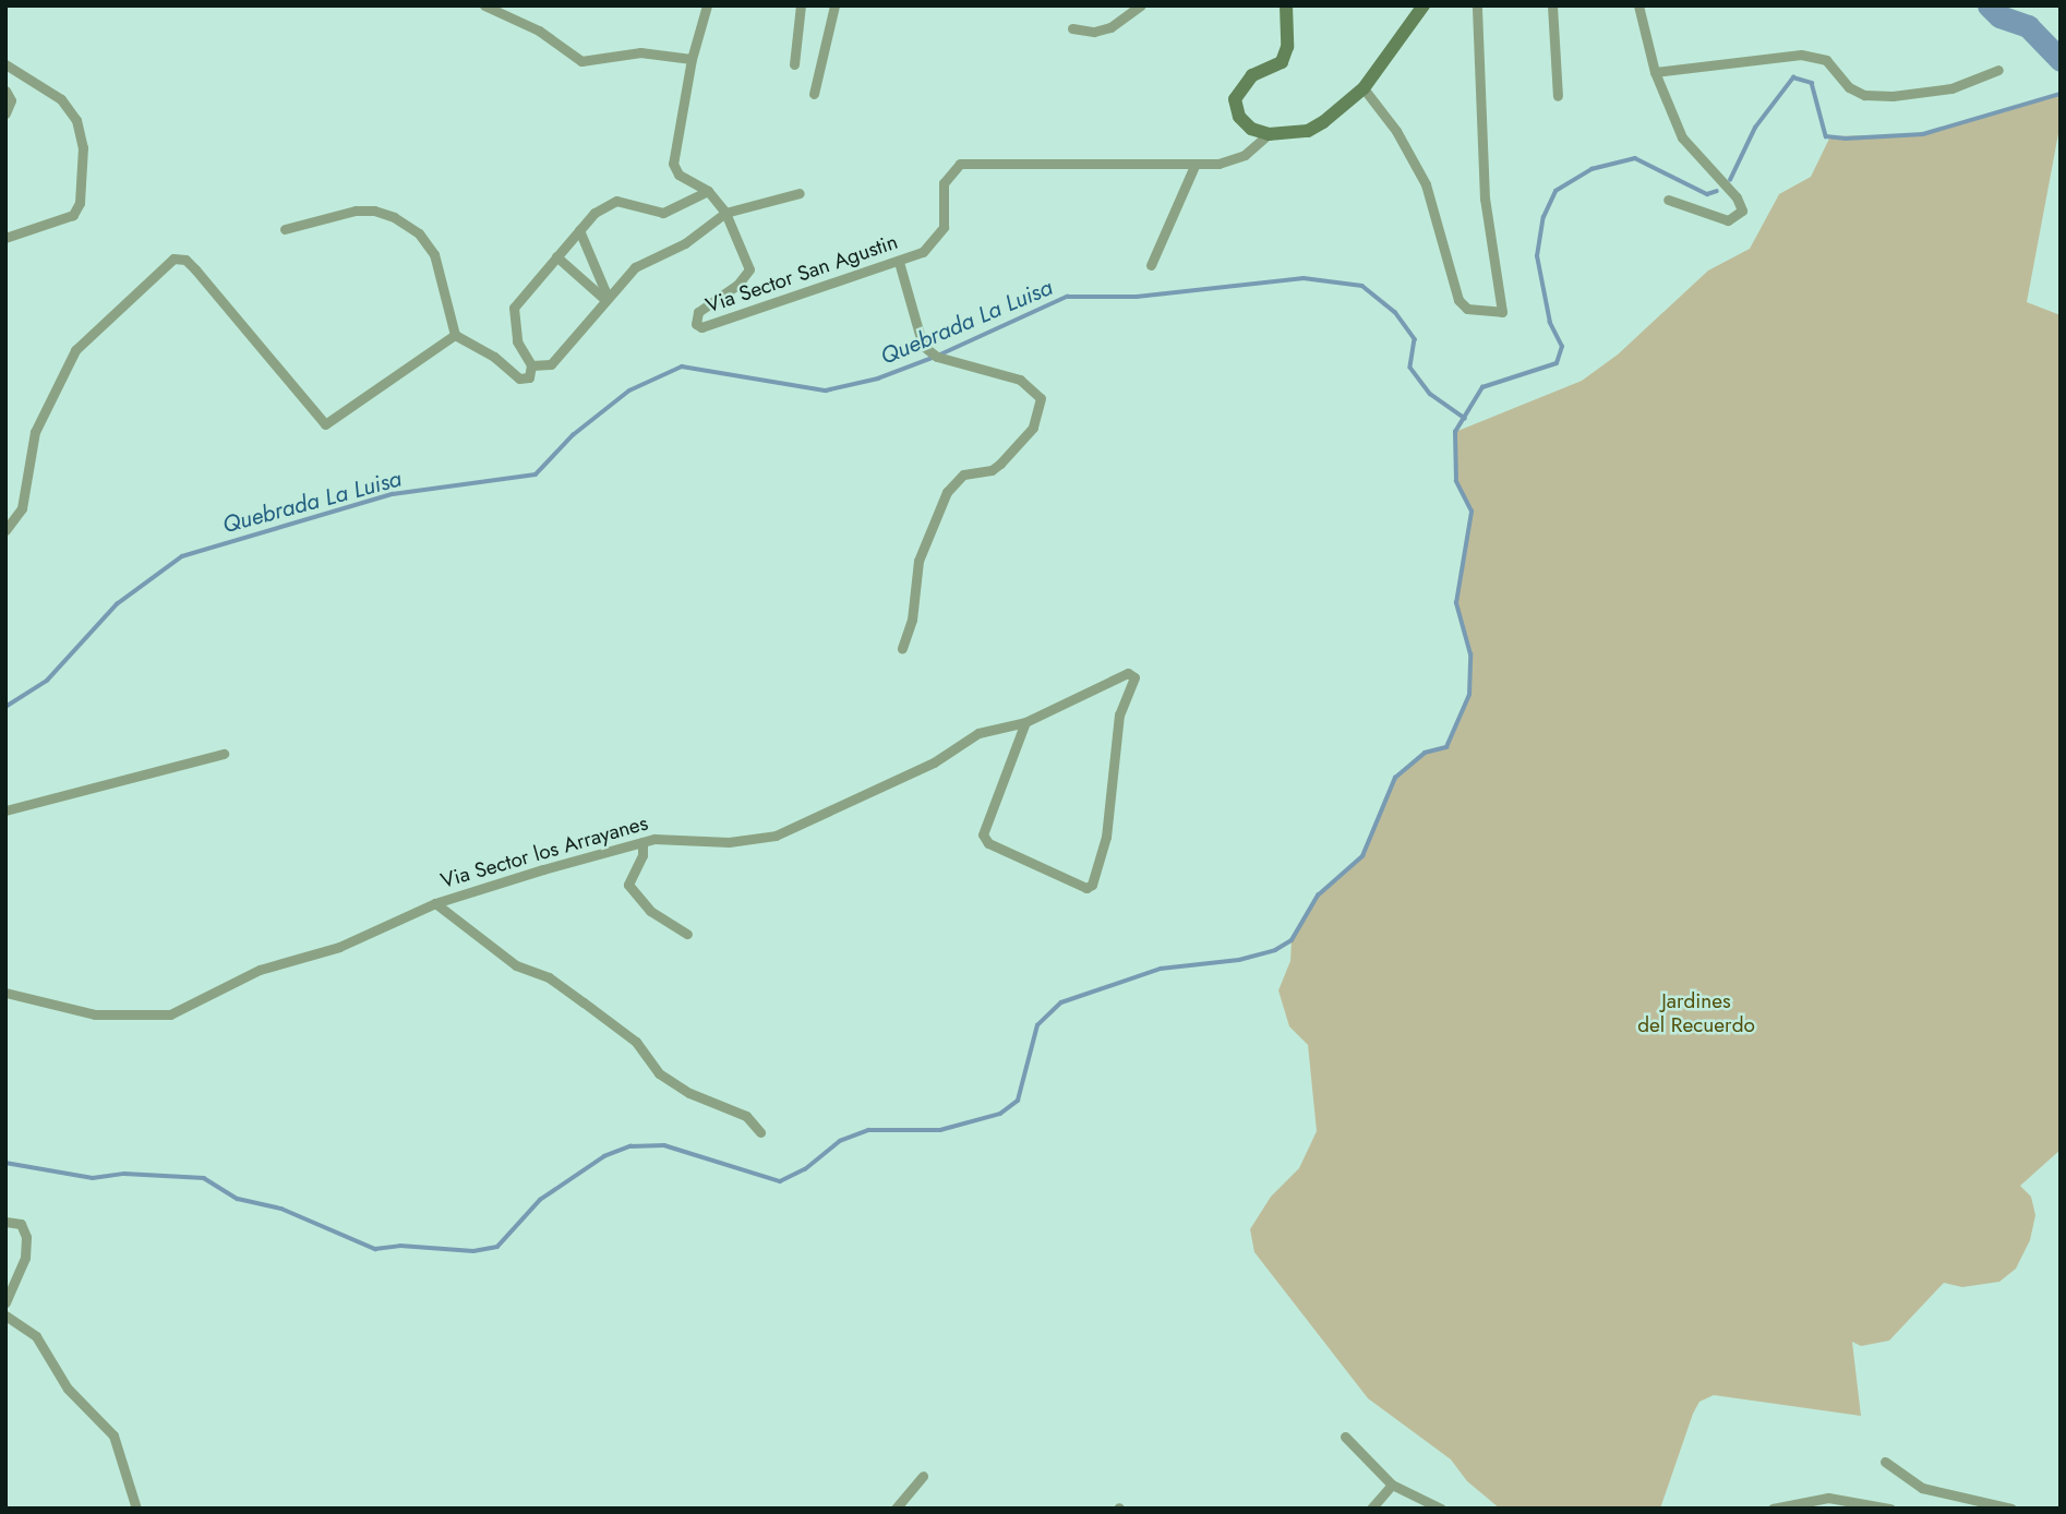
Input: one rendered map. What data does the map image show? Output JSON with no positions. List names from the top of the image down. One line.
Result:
{"streets":{"street":["Via Sector San Agustin","Via Sector los Arrayanes"]},"water":["Quebrada La Luisa"],"parks":["Jardines del Recuerdo"]}
